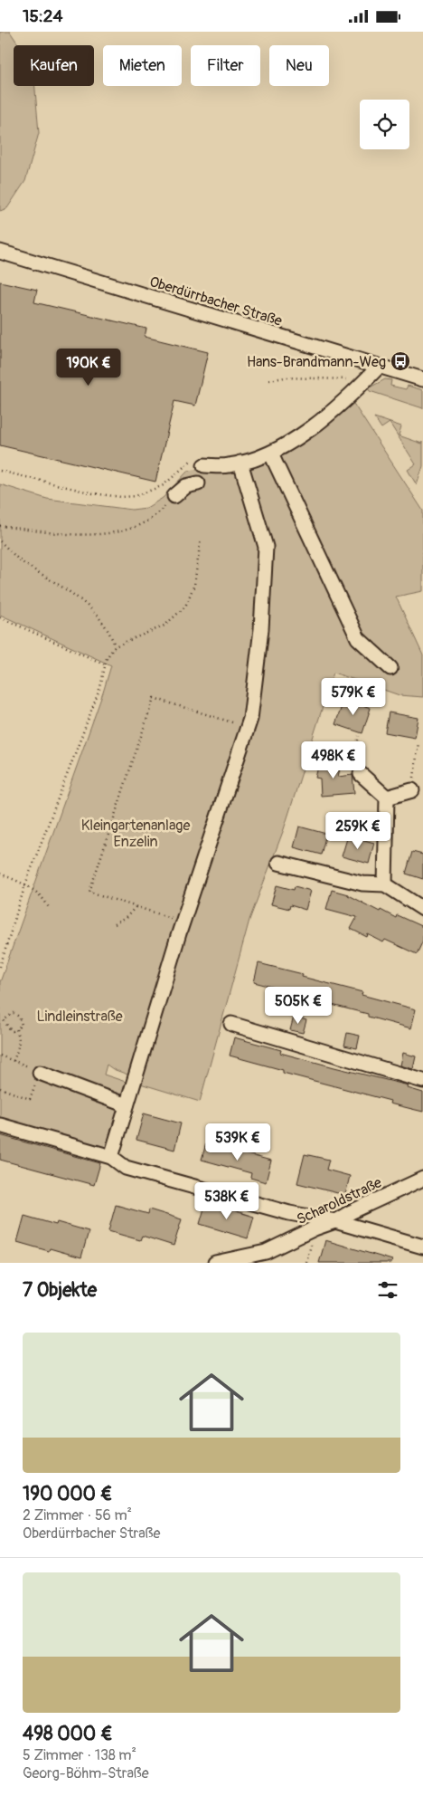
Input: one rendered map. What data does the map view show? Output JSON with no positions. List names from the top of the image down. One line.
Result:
{"streets":{"street":["Oberdürrbacher Straße","Scharoldstraße"]},"parks":["Kleingartenanlage Enzelin","Lindleinstraße"],"places":{"bus stop":["Hans-Brandmann-Weg"]},"page":{"status":"15:24","chip":["Kaufen","Mieten","Filter","Neu"],"price":["190K €","579K €","498K €","259K €","505K €","539K €","538K €"],"heading":"7 Objekte","list":[{"name":"190 000 €","note":"2 Zimmer · 56 m² · Oberdürrbacher Straße"},{"name":"498 000 €","note":"5 Zimmer · 138 m² · Georg-Böhm-Straße"}]}}
